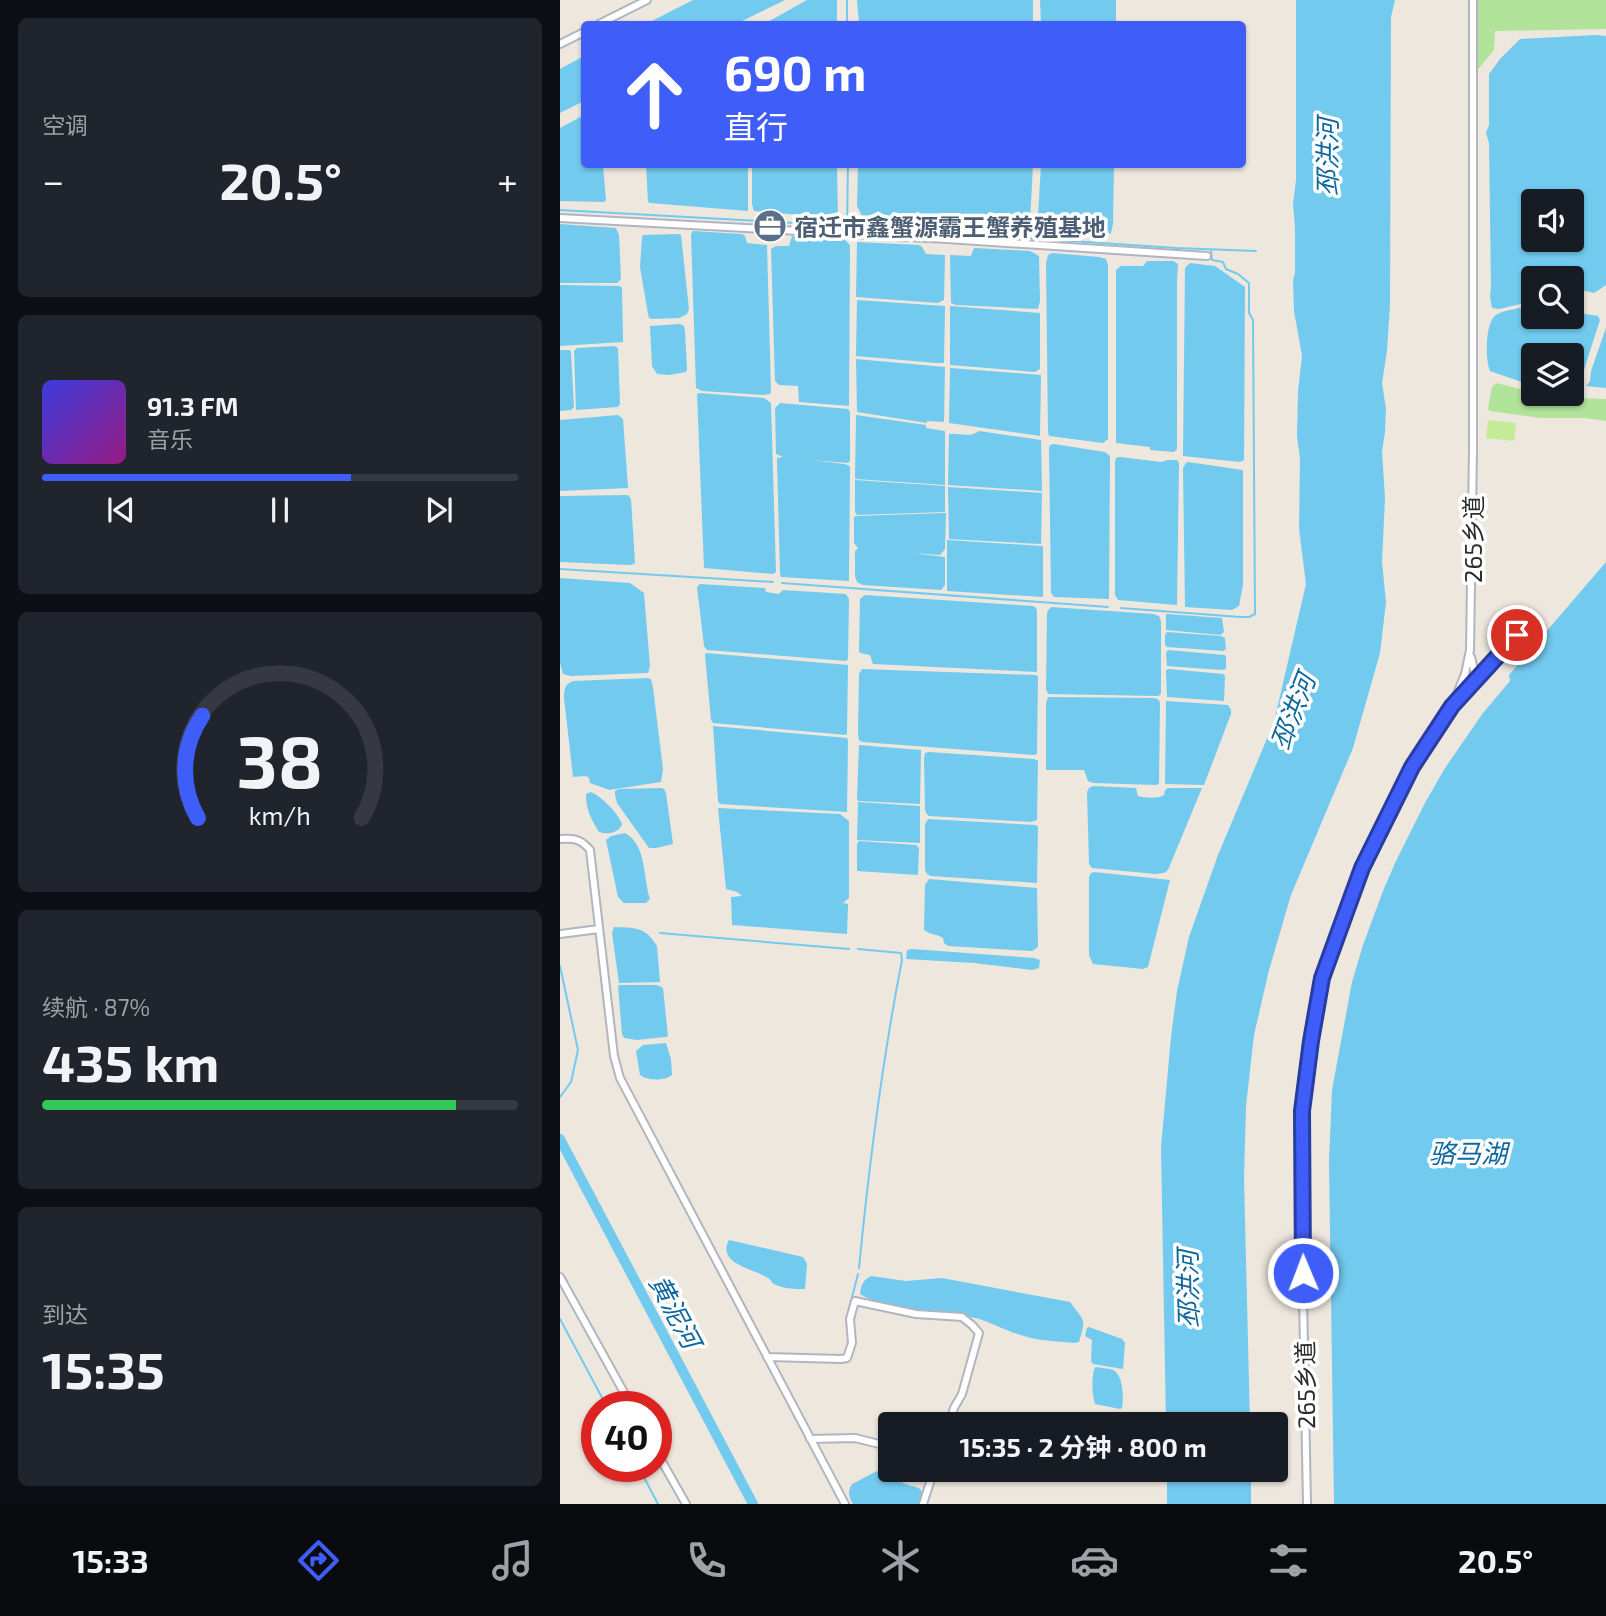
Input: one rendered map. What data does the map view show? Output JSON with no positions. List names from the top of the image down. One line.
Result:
{"streets":{"street":["265乡道"]},"water":["邳洪河","骆马湖","黄泥河"],"places":{"office":["宿迁市鑫蟹源霸王蟹养殖基地"]},"page":{"tile":["空调",["续航 · 87%","435 km"],["到达","15:35"]],"turn":["690 m","直行"],"heat":["−","20.5°","+"],"song":["91.3 FM","音乐"],"limit":"40","trip":"15:35 · 2 分钟 · 800 m","tabs":["15:33","20.5°"],"gauge":["38","km/h"]}}
